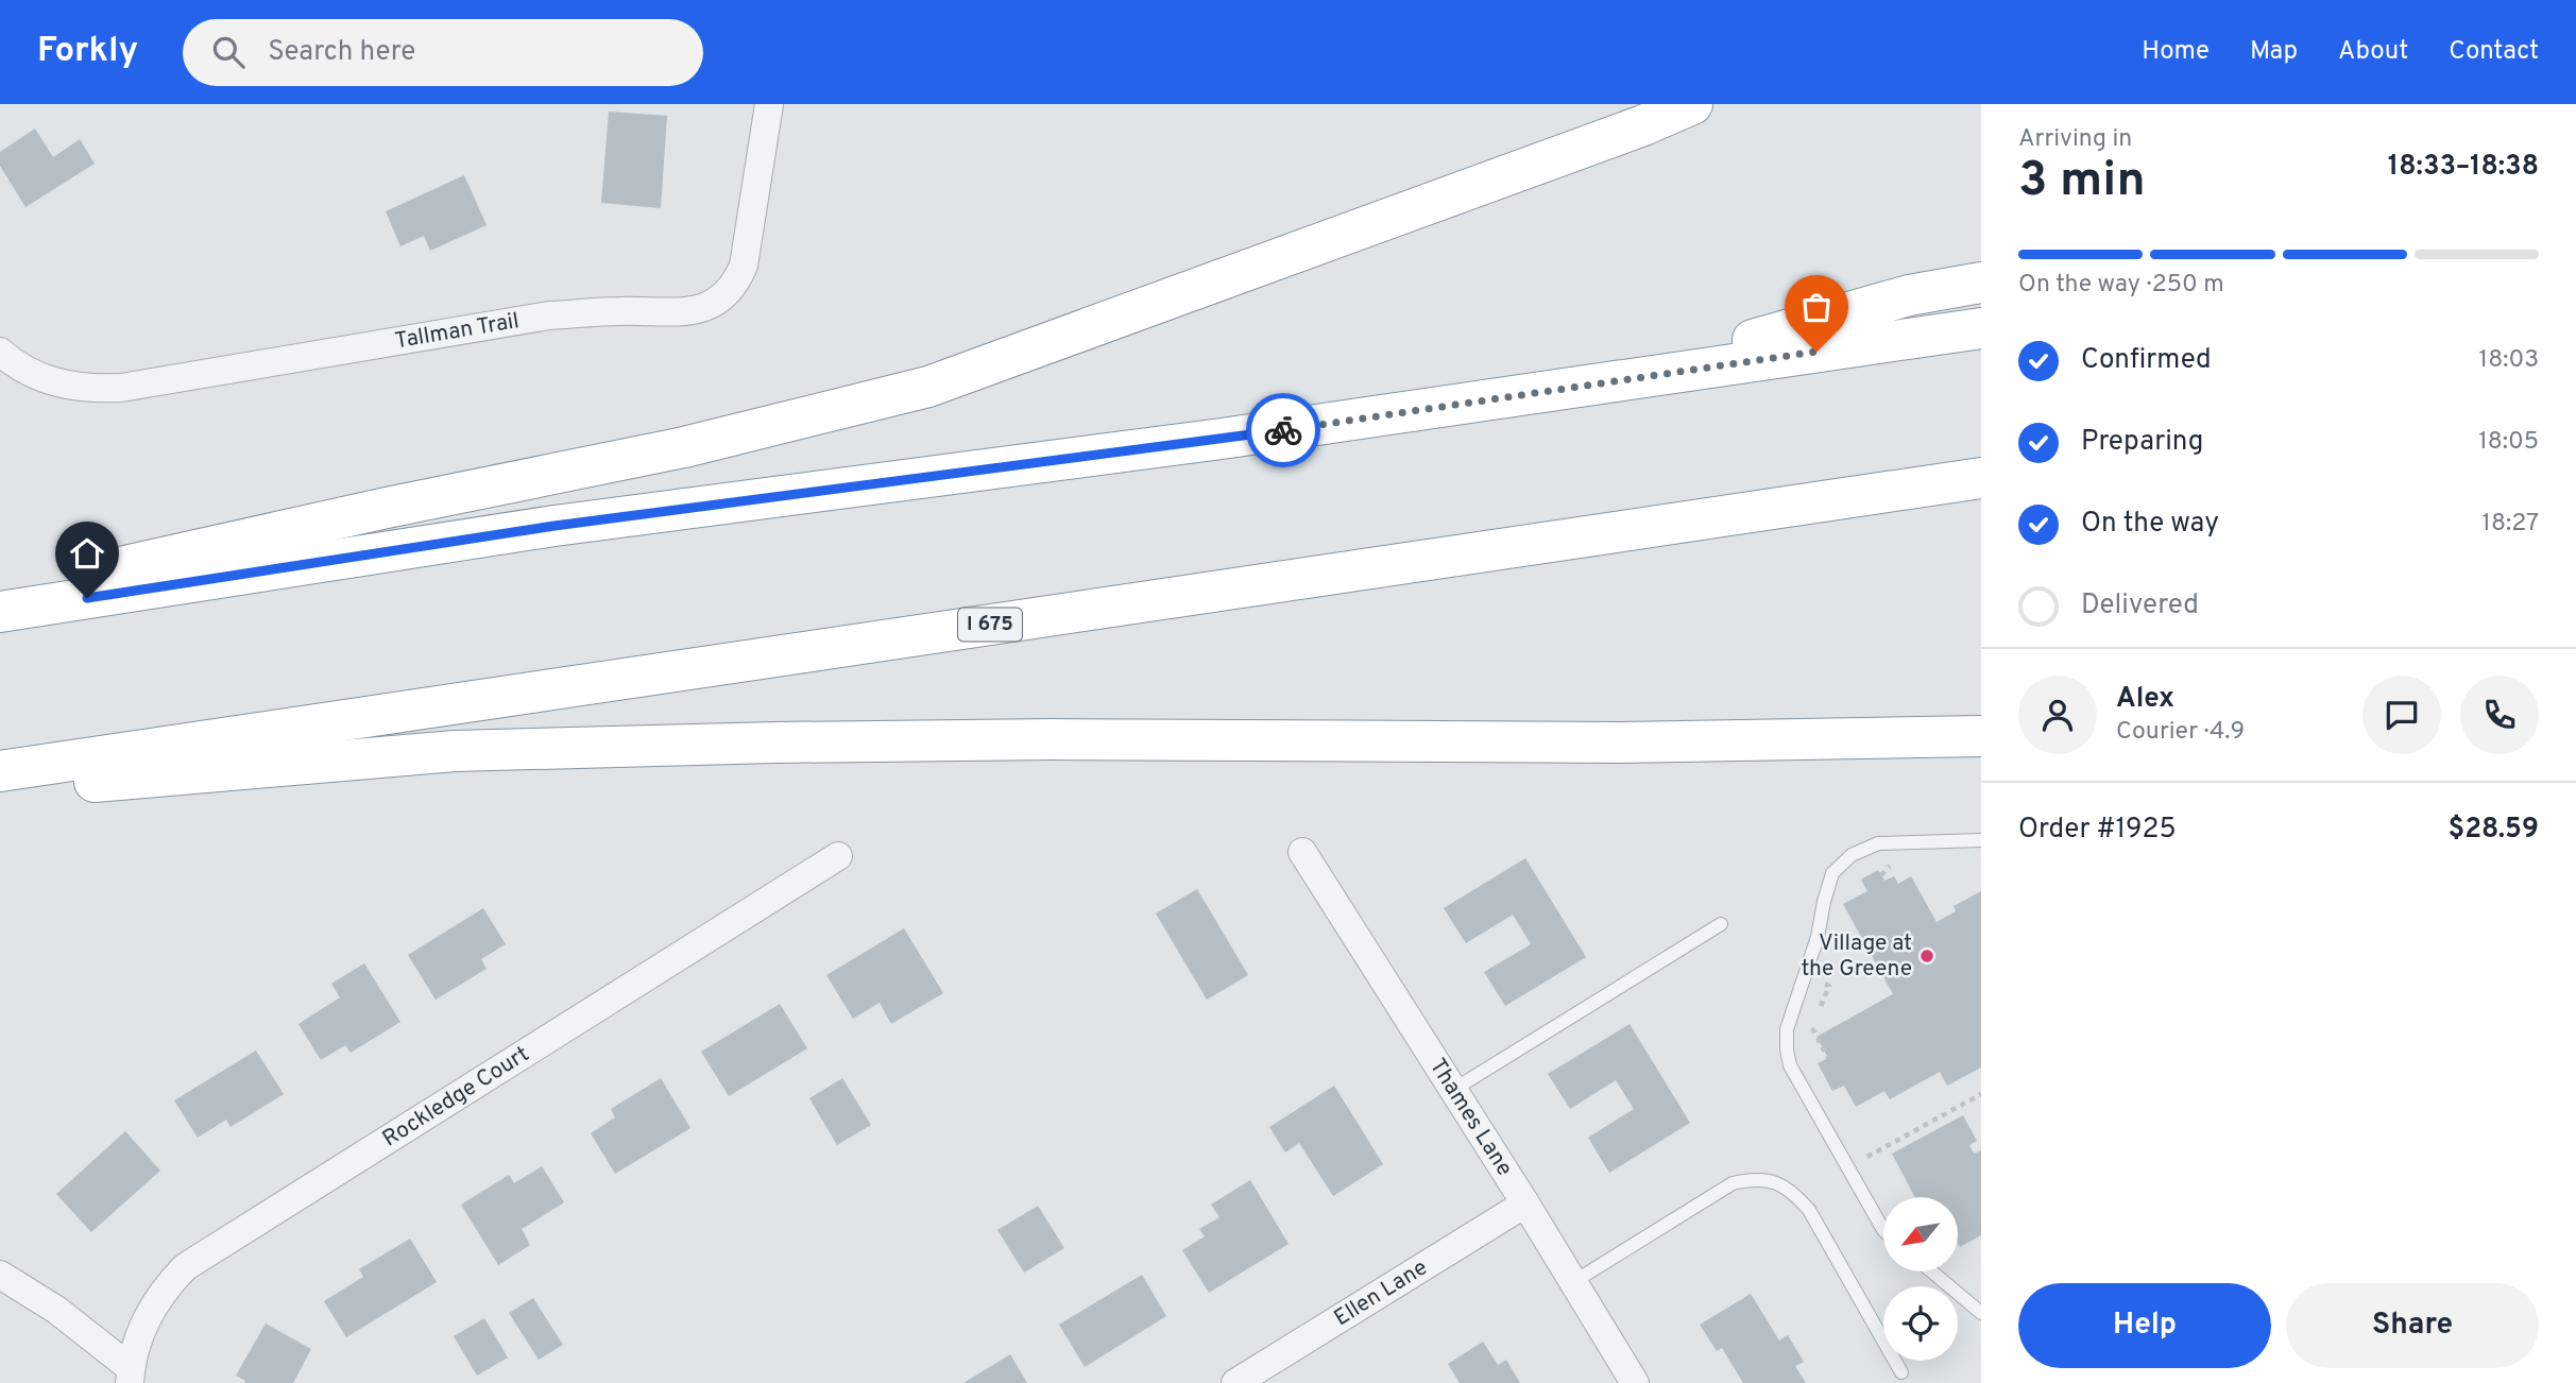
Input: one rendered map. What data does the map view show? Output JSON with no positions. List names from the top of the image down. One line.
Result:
{"streets":{"highway":["I 675"],"street":["Tallman Trail","Rockledge Court","Thames Lane","Ellen Lane"]},"crossings":[["Thames Lane","Ellen Lane"]],"places":["Village at the Greene"],"north":"bottom left","page":{"header":"Forkly","search":"Search here","nav":["Home","Map","About","Contact"],"heading":["3 min","Arriving in","18:33–18:38"],"panel":["Alex","Courier · 4.9","Order #1925","$28.59"],"bar":"On the way · 250 m","list":[["Confirmed","18:03"],["Preparing","18:05"],["On the way","18:27"],"Delivered"],"buttons":["Help","Share"]}}
